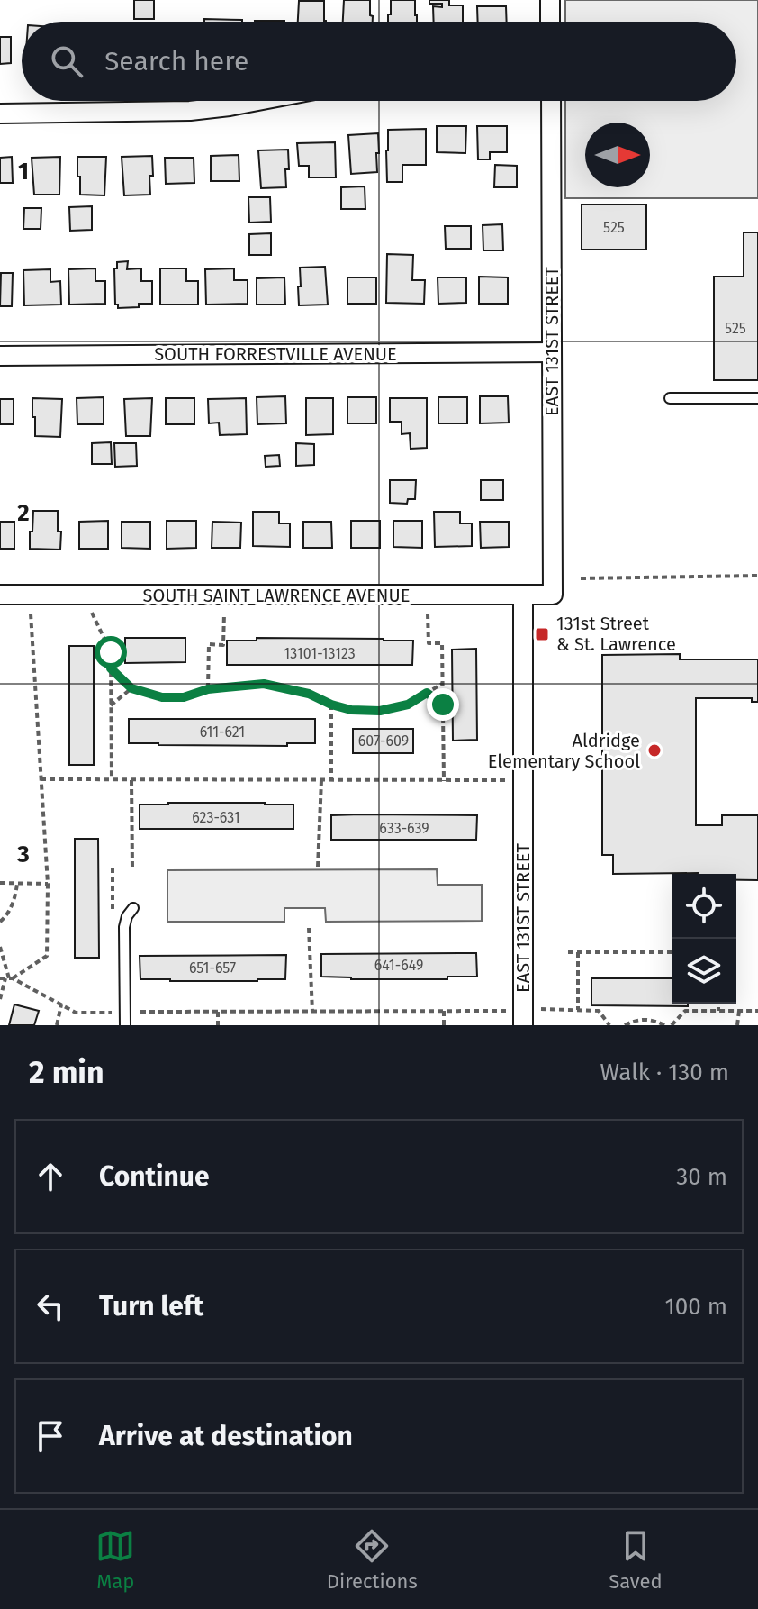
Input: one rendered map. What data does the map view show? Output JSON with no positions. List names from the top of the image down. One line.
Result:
{"streets":{"street":["EAST 131ST STREET","SOUTH FORRESTVILLE AVENUE","SOUTH SAINT LAWRENCE AVENUE"]},"crossings":[["EAST 131ST STREET","SOUTH FORRESTVILLE AVENUE"],["EAST 131ST STREET","SOUTH SAINT LAWRENCE AVENUE"]],"places":{"transit":["131st Street & St. Lawrence"],"other":["Aldridge Elementary School"]},"house_numbers":["525","525","13101-13123","611-621","607-609","623-631","633-639","641-649","651-657"],"north":"right","page":{"search":"Search here","heading":["2 min","Walk · 130 m"],"list":[["Continue","30 m"],["Turn left","100 m"],"Arrive at destination"],"nav":["Map","Directions","Saved"]},"grid":{"rows":["1","2","3"]}}
